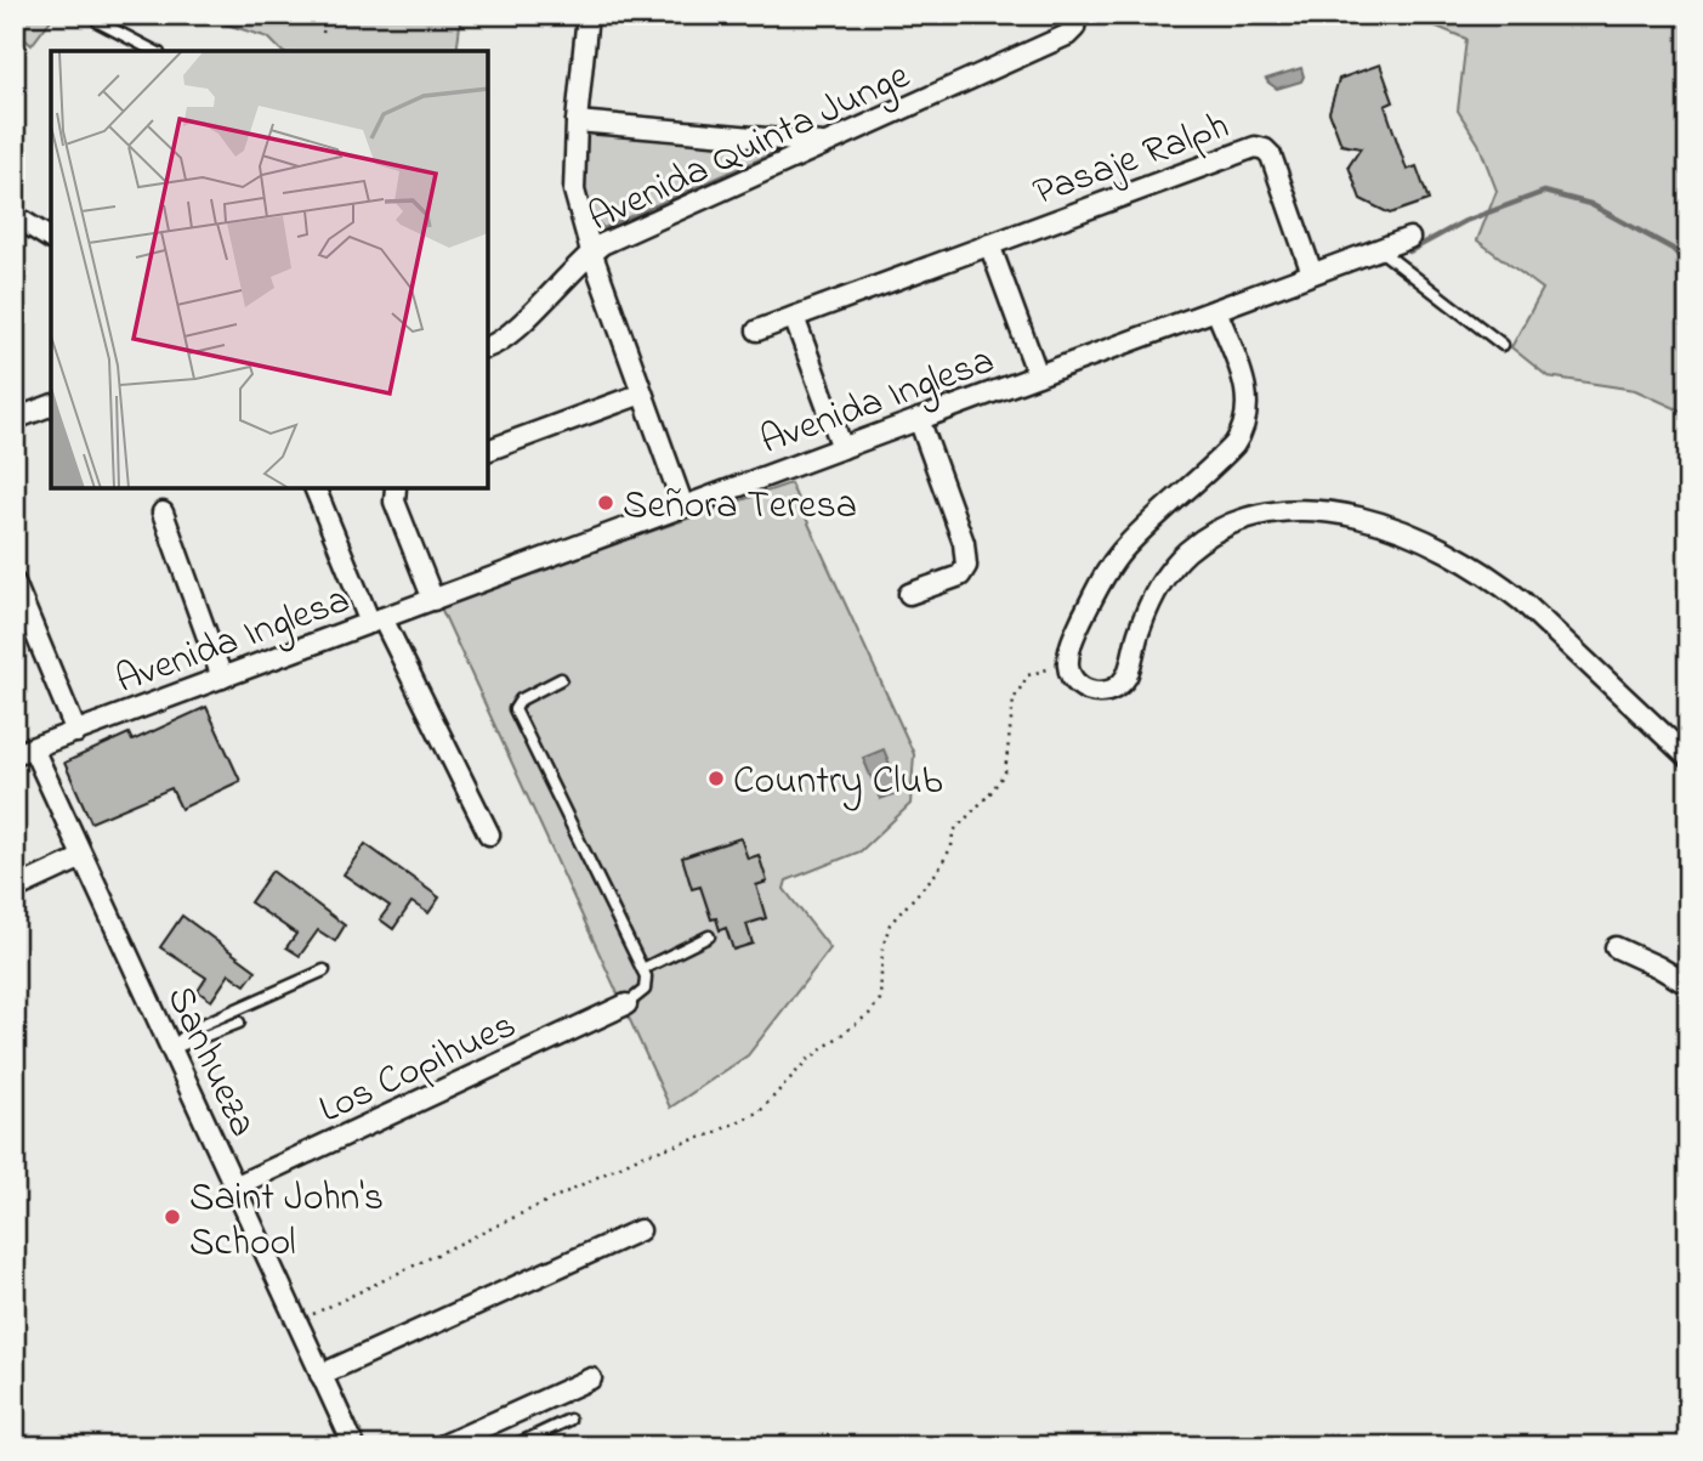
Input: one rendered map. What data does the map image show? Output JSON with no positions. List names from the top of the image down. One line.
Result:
{"streets":{"street":["Avenida Quinta Junge","Pasaje Ralph","Avenida Inglesa","Sanhueza","Los Copihues"]},"crossings":[["Pasaje Ralph","Avenida Inglesa"],["Avenida Inglesa","Sanhueza"],["Sanhueza","Los Copihues"]],"places":["Señora Teresa","Country Club","Saint John's School"]}
